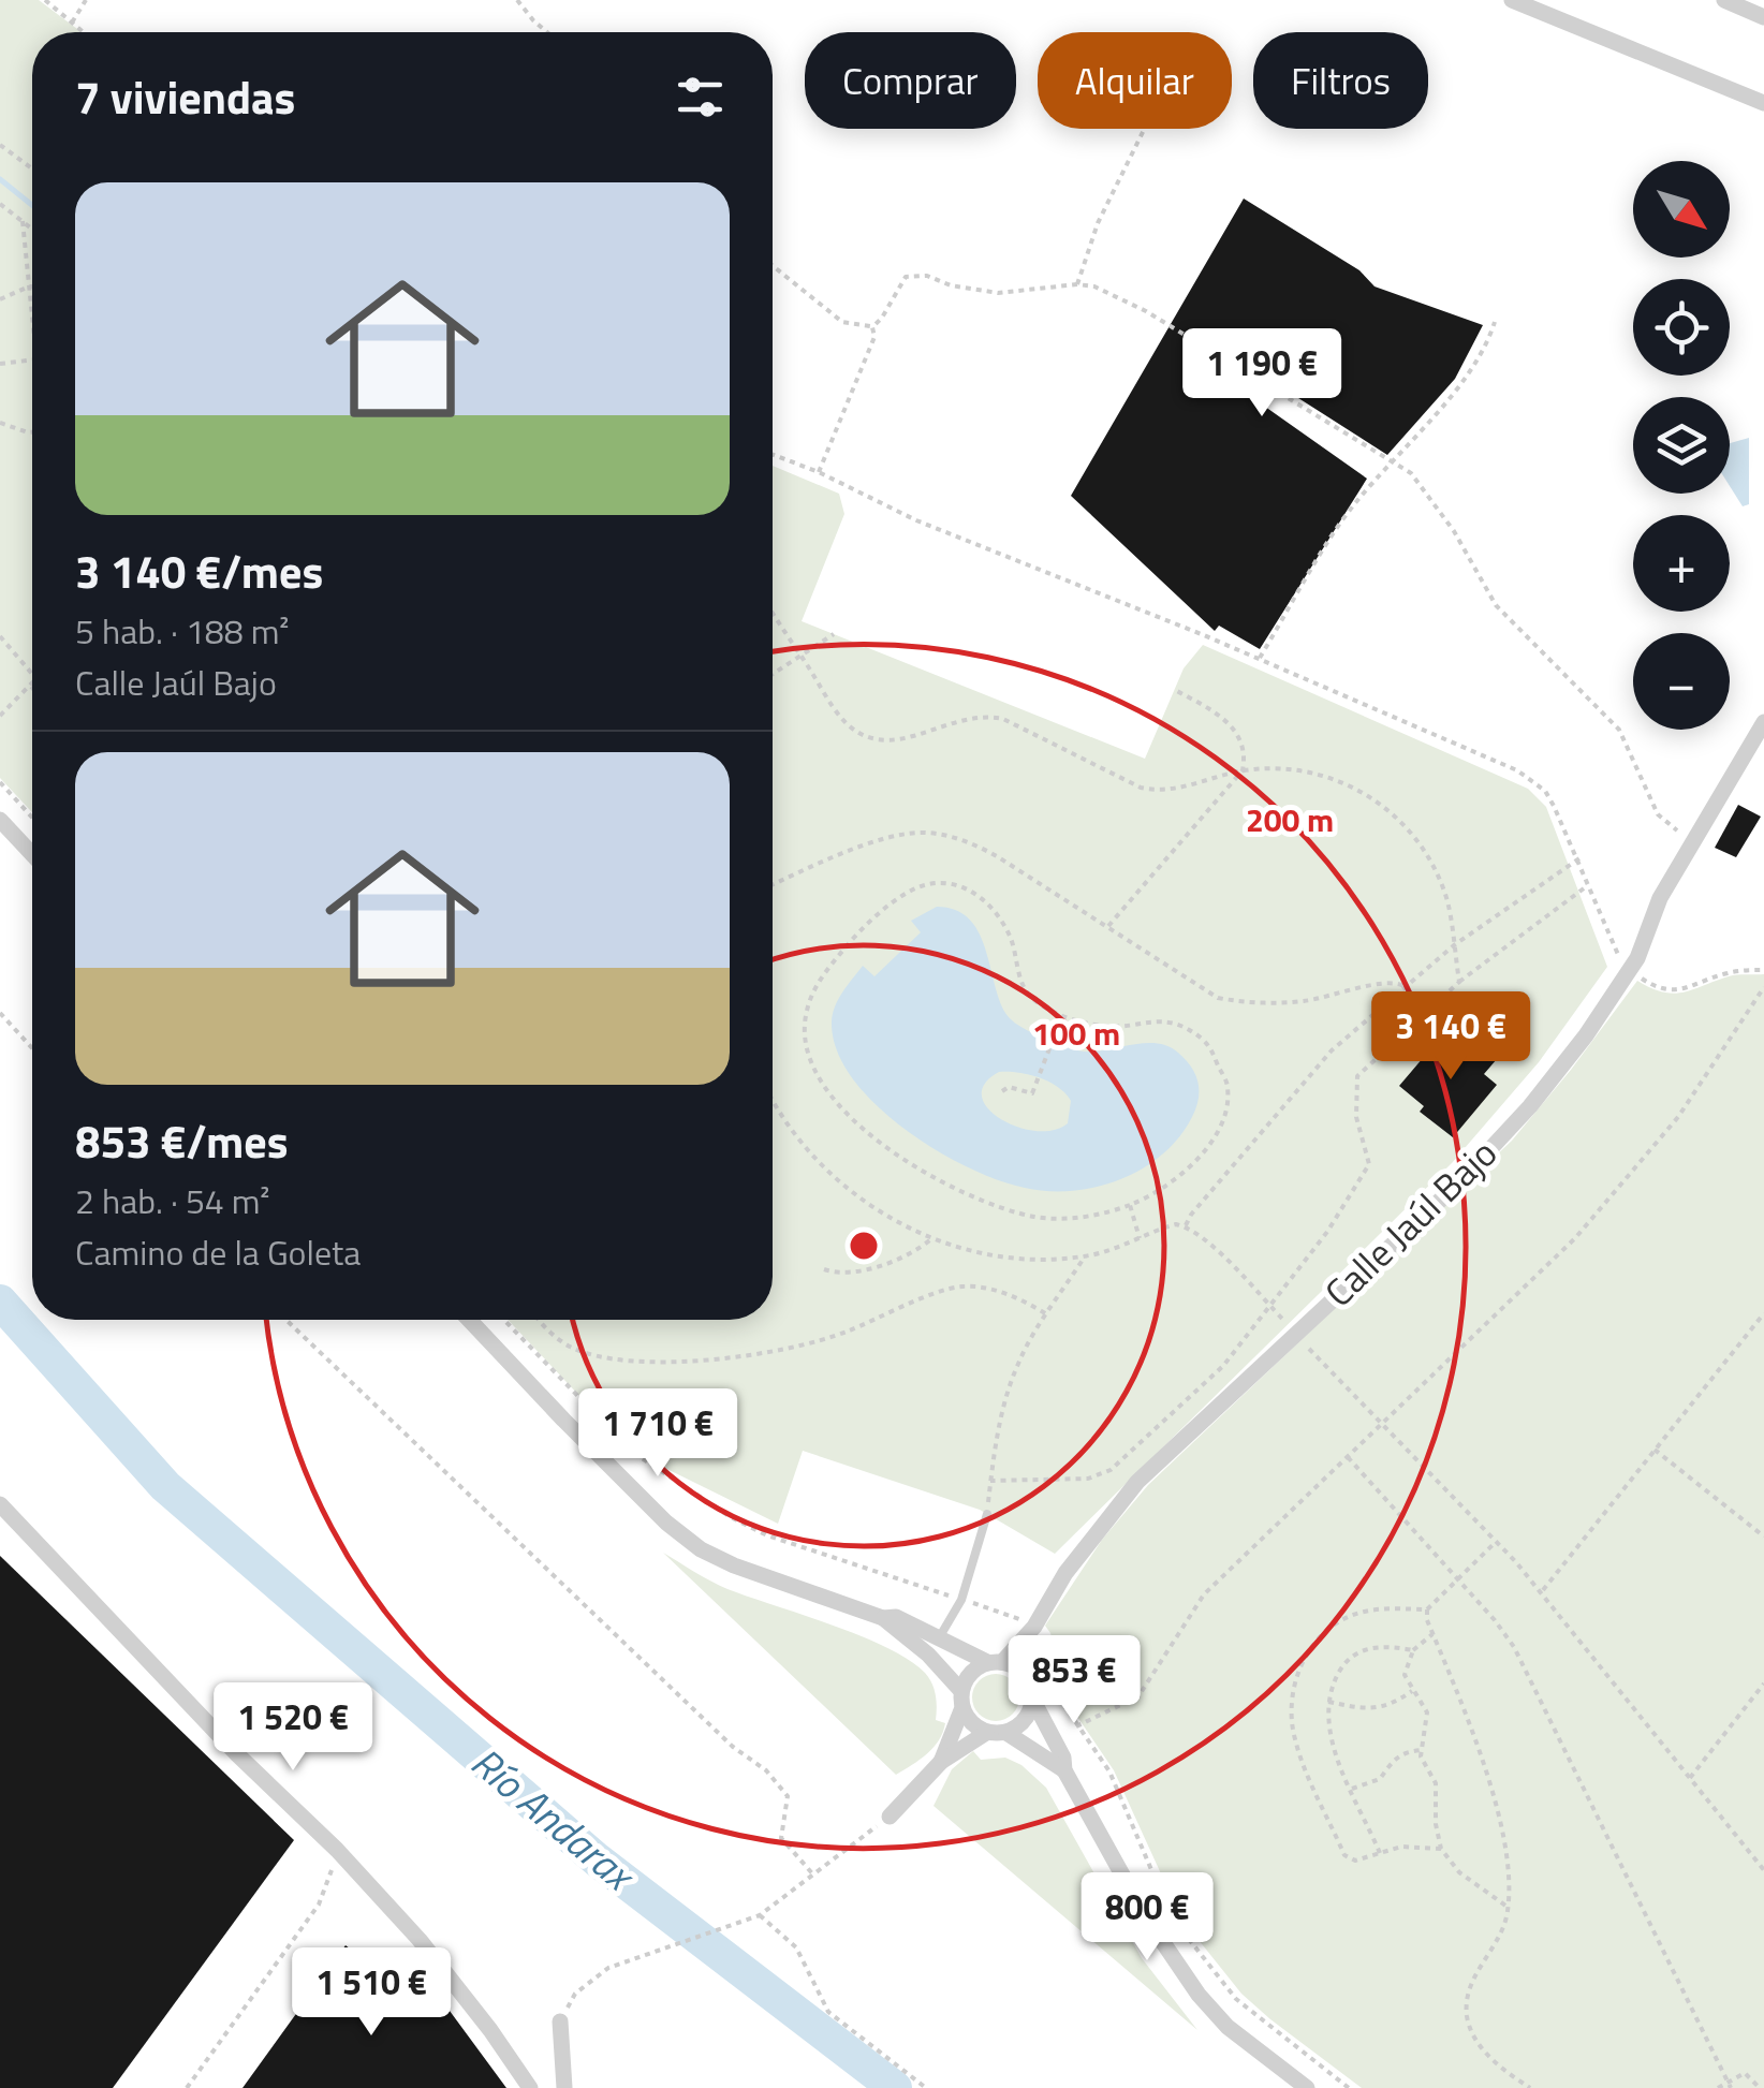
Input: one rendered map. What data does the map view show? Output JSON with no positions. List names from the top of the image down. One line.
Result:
{"streets":{"street":["Calle Jaúl Bajo"]},"water":["Río Andarax"],"north":"bottom right","page":{"chip":["Comprar","Alquilar","Filtros"],"heading":"7 viviendas","map_buttons":["+","−"],"list":[{"name":"3 140 €/mes","note":"5 hab. · 188 m² · Calle Jaúl Bajo"},{"name":"853 €/mes","note":"2 hab. · 54 m² · Camino de la Goleta"}],"price":["1 190 €","3 140 €","1 710 €","853 €","1 520 €","800 €","1 510 €"]},"rings":["200 m","100 m"]}
